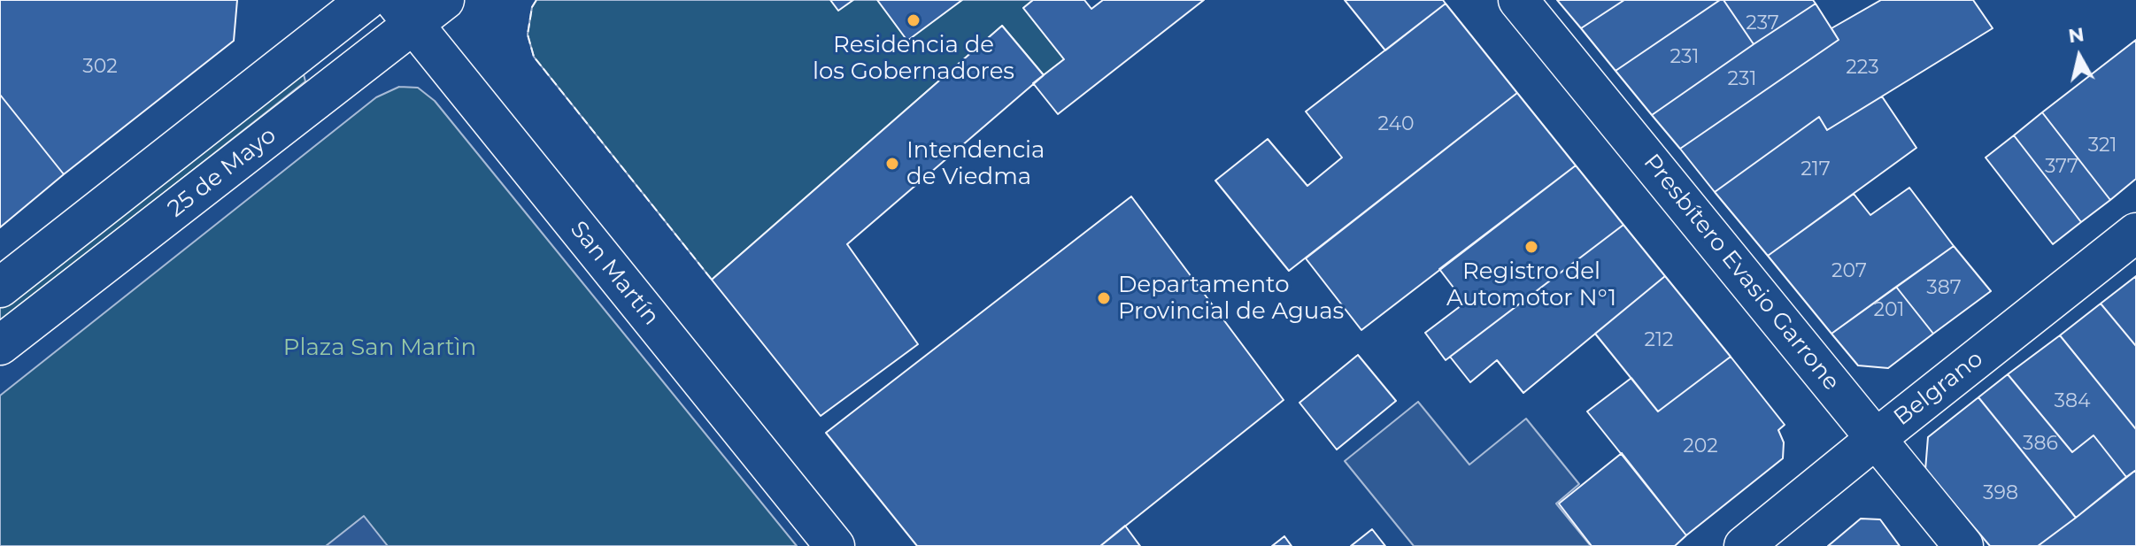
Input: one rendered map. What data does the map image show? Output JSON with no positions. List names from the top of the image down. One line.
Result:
{"streets":{"main road":["25 de Mayo","Presbítero Evasio Garrone","San Martín","Belgrano"]},"crossings":[["25 de Mayo","San Martín"],["Presbítero Evasio Garrone","Belgrano"]],"parks":["Plaza San Martìn"],"places":["Residencia de los Gobernadores","Intendencia de Viedma","Registro del Automotor N°1","Departamento Provincial de Aguas"],"house_numbers":["237","231","302","223","231","240","321","377","217","207","387","201","212","384","386","202","398"],"north":"top"}
